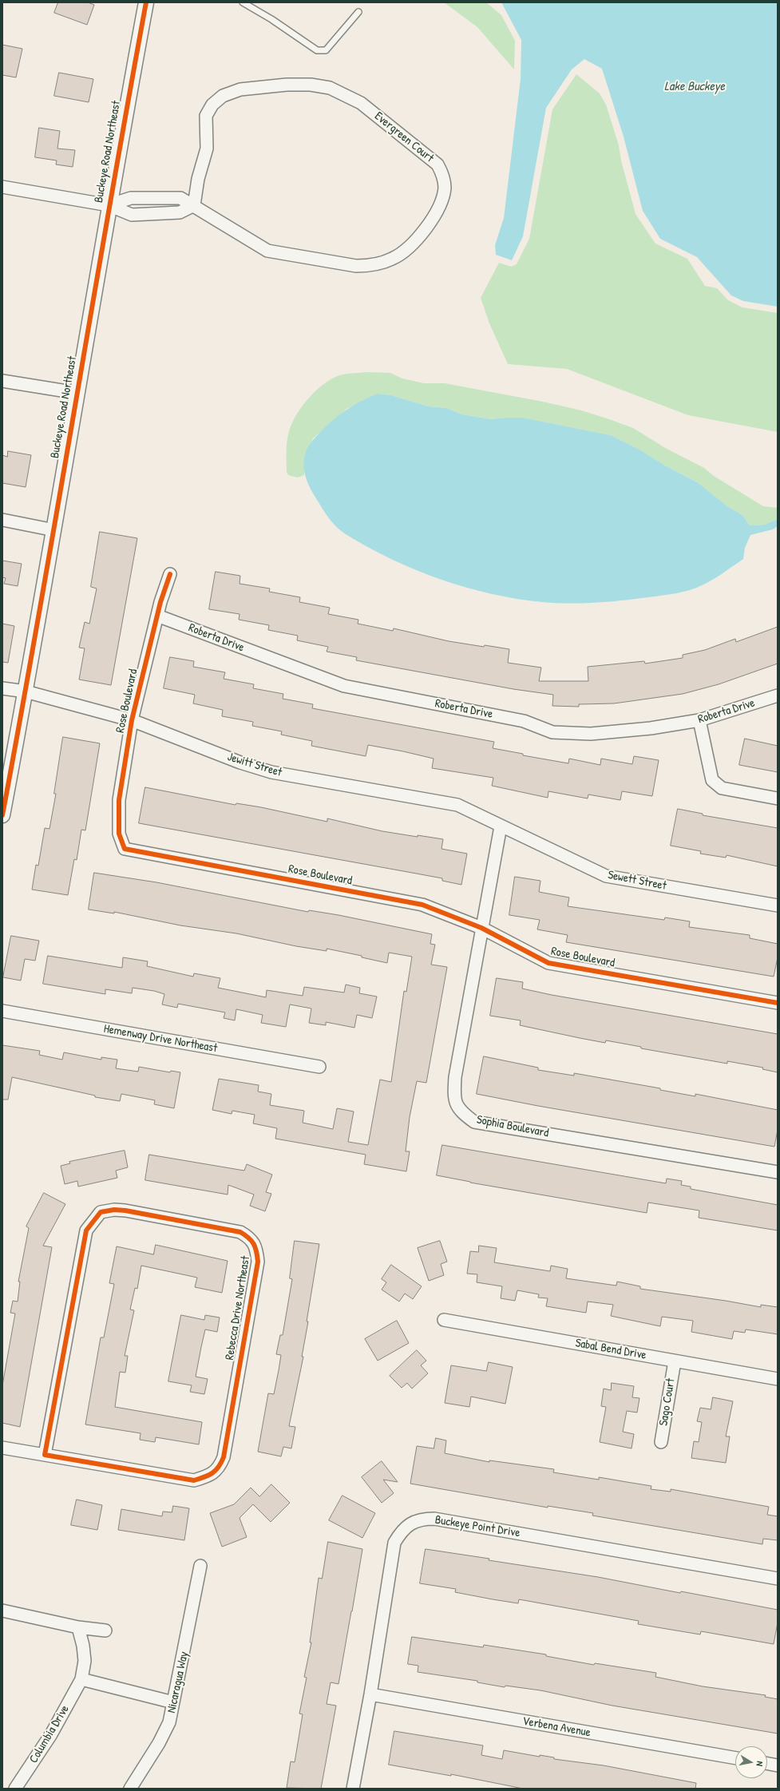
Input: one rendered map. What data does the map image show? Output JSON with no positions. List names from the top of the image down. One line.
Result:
{"streets":{"street":["Evergreen Court","Buckeye Road Northeast","Roberta Drive","Rose Boulevard","Jewitt Street","Sewett Street","Hemenway Drive Northeast","Sophia Boulevard","Rebecca Drive Northeast","Sabal Bend Drive","Sago Court","Buckeye Point Drive","Nicaragua Way","Verbena Avenue","Columbia Drive"]},"crossings":[["Buckeye Road Northeast","Jewitt Street"],["Roberta Drive","Rose Boulevard"],["Rose Boulevard","Jewitt Street"],["Rose Boulevard","Sophia Boulevard"],["Jewitt Street","Sewett Street"],["Sewett Street","Sophia Boulevard"],["Sabal Bend Drive","Sago Court"],["Buckeye Point Drive","Verbena Avenue"]],"water":["Lake Buckeye"],"north":"right"}
